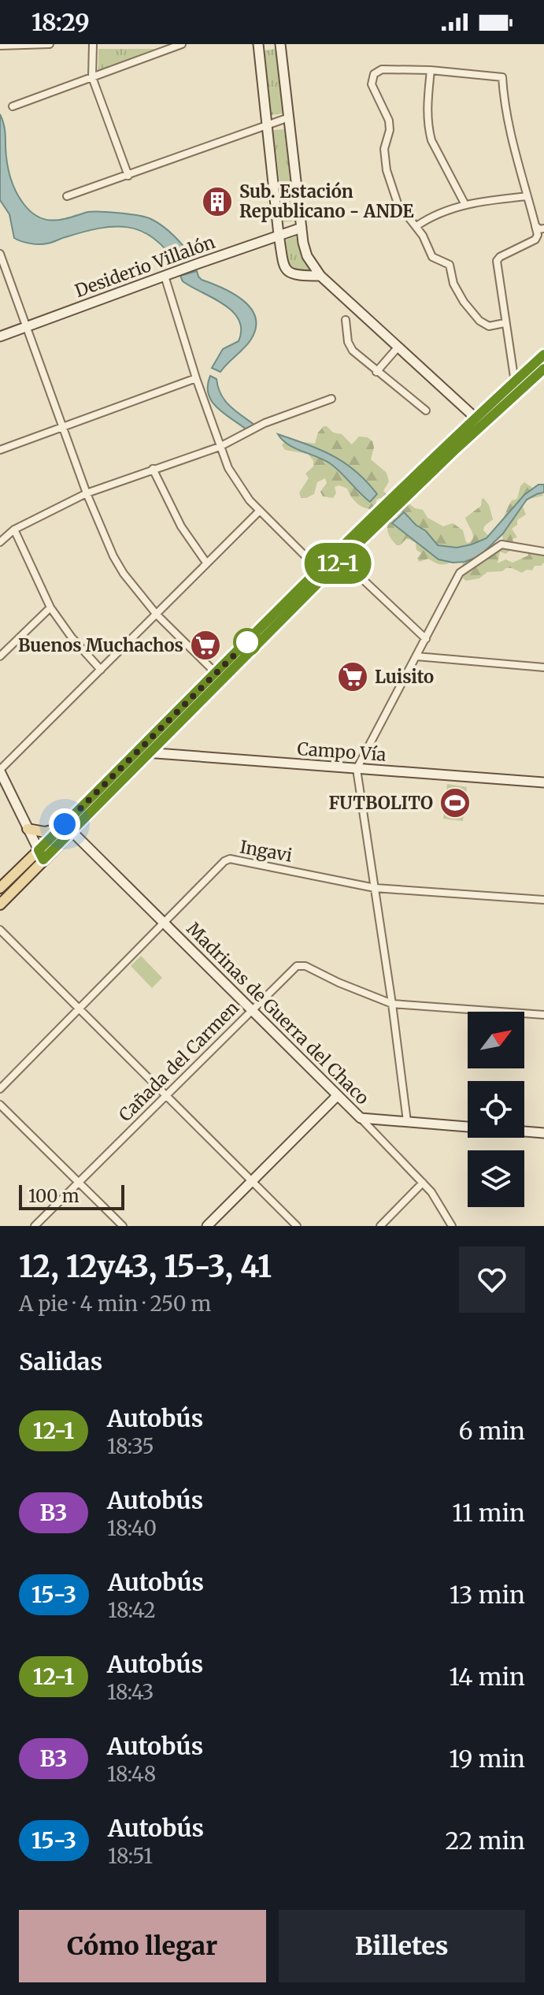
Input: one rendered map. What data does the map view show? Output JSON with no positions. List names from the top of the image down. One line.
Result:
{"streets":{"street":["Desiderio Villalón","Campo Vía","Ingavi","Madrinas de Guerra del Chaco","Cañada del Carmen"]},"crossings":[["Ingavi","Madrinas de Guerra del Chaco"],["Madrinas de Guerra del Chaco","Cañada del Carmen"]],"places":{"building":["Sub. Estación Republicano - ANDE"],"supermarket":["Buenos Muchachos","Luisito"],"sports":["FUTBOLITO"]},"lines":["bus line 12-1"],"scale_bar":"100 m","north":"top right","page":{"status":"18:29","on_map":"12-1","scale":"100 m","heading":[["12, 12y43, 15-3, 41","A pie · 4 min · 250 m"],"Salidas"],"list":[{"mark":"12-1","name":"Autobús","note":"18:35","value":"6 min"},{"mark":"B3","name":"Autobús","note":"18:40","value":"11 min"},{"mark":"15-3","name":"Autobús","note":"18:42","value":"13 min"},{"mark":"12-1","name":"Autobús","note":"18:43","value":"14 min"},{"mark":"B3","name":"Autobús","note":"18:48","value":"19 min"},{"mark":"15-3","name":"Autobús","note":"18:51","value":"22 min"}],"buttons":["Cómo llegar","Billetes"]}}
